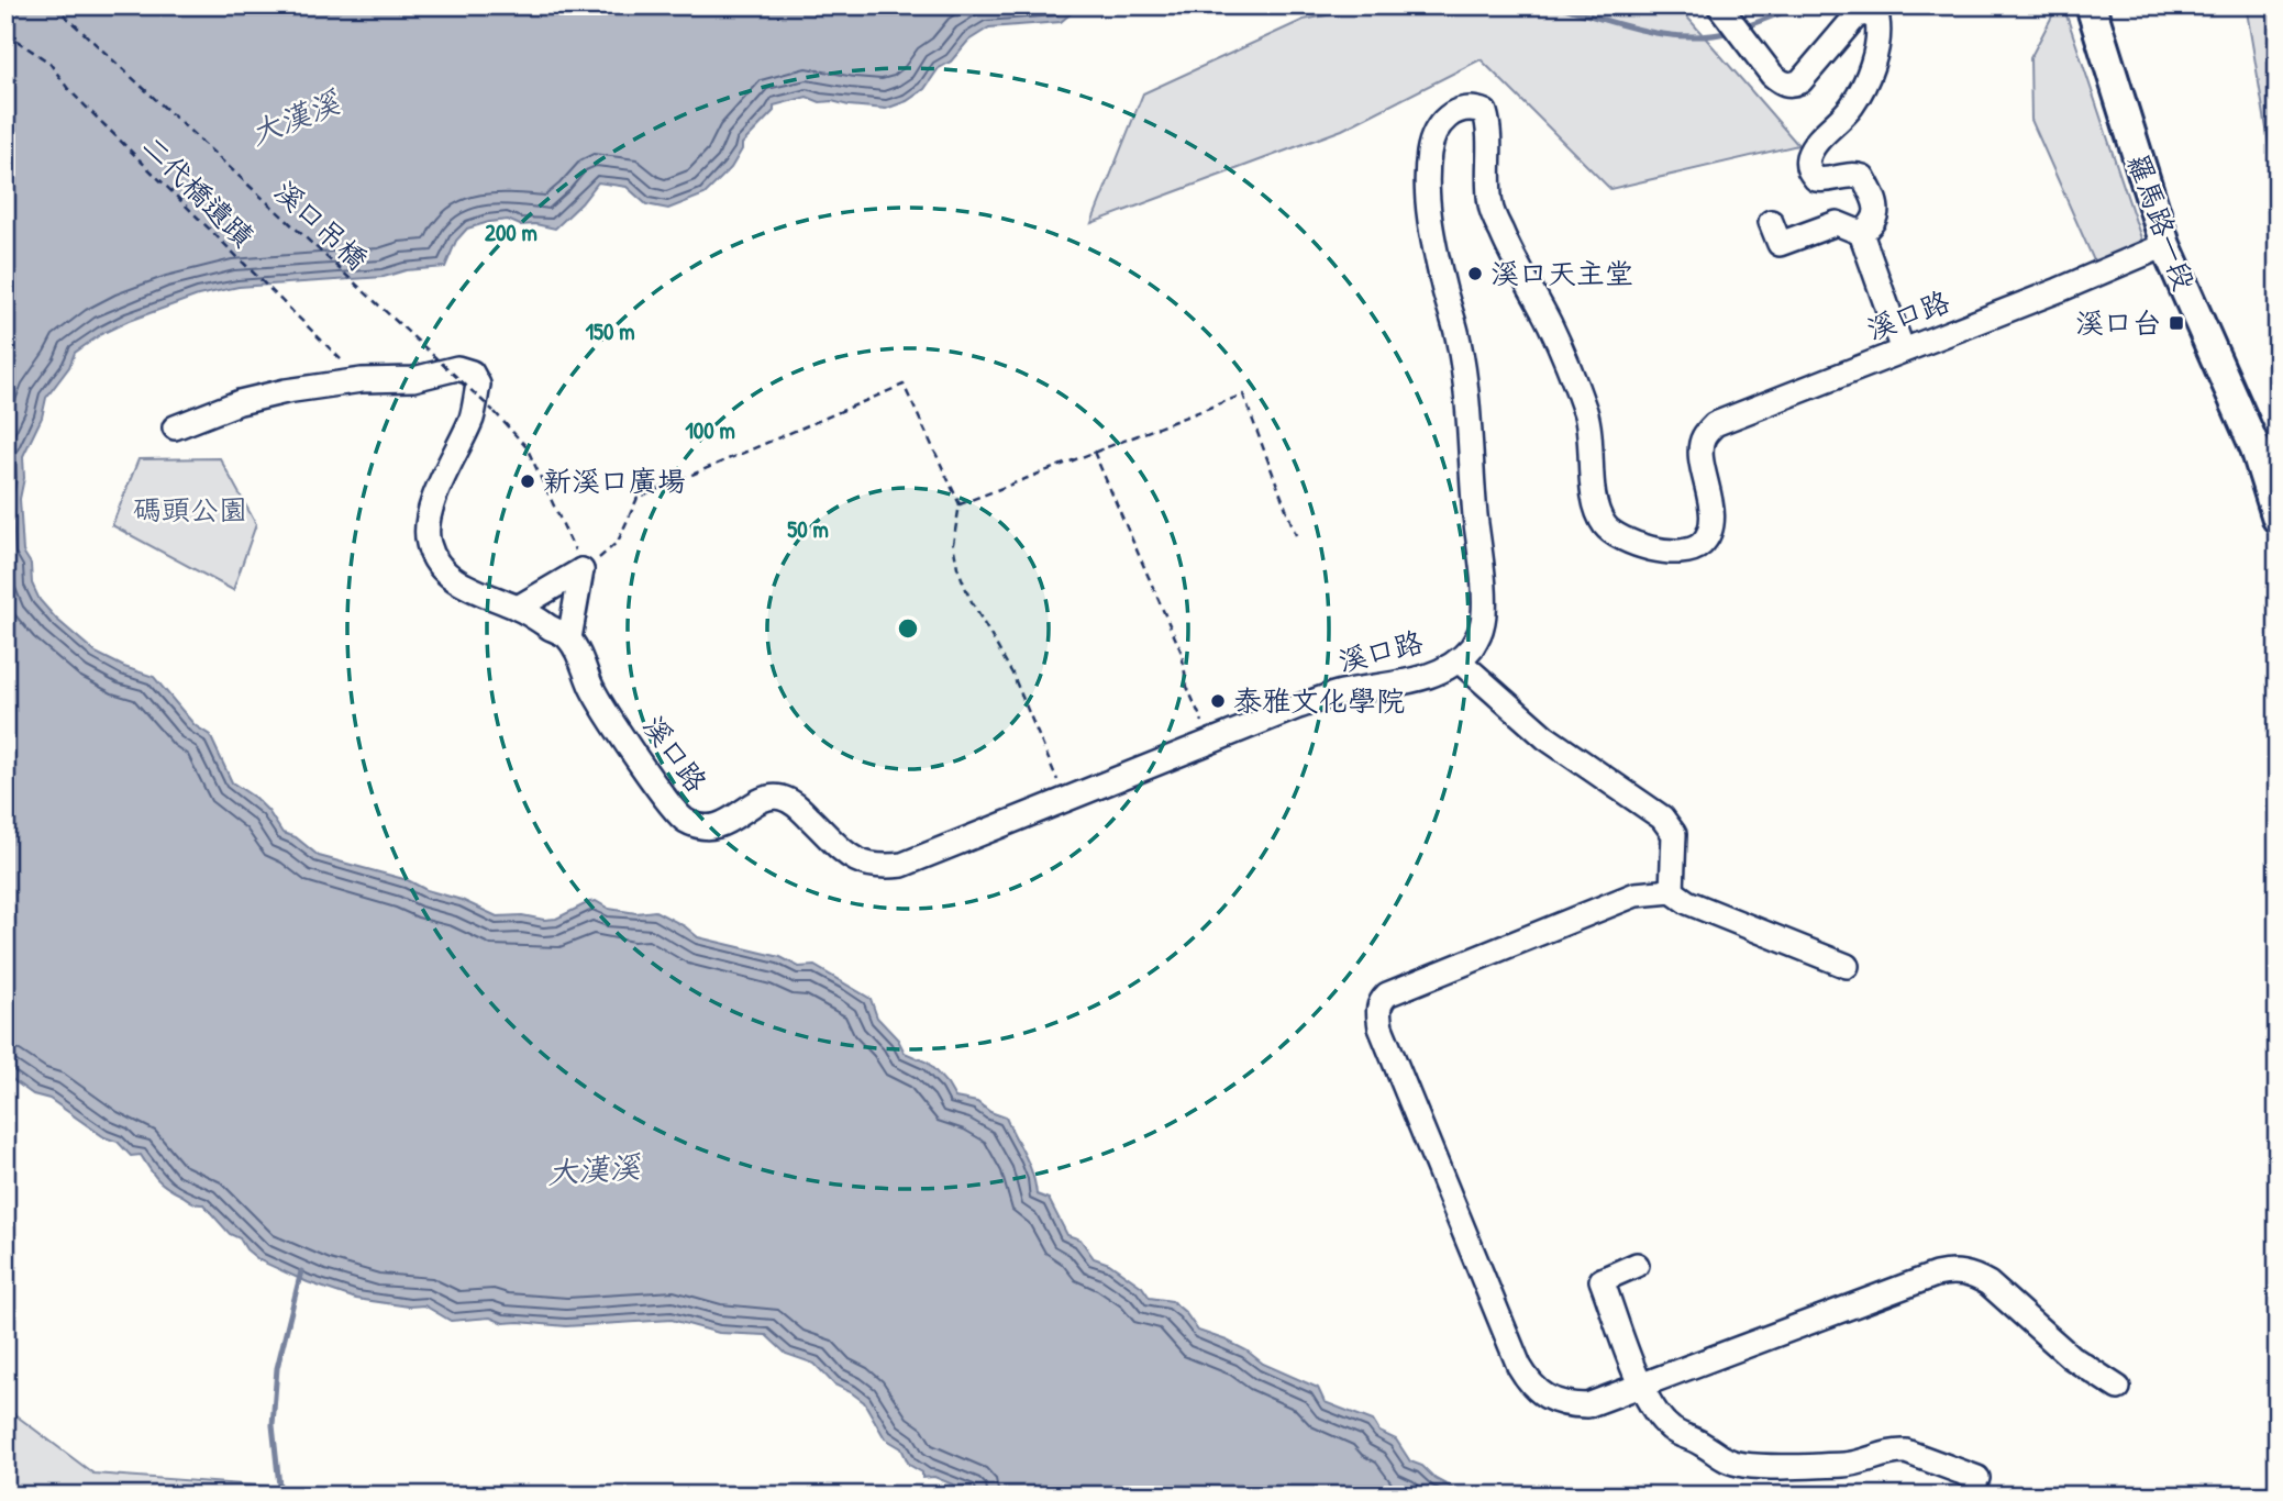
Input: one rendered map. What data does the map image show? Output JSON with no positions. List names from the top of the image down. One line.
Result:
{"streets":{"main road":["羅馬路一段"],"lane":["溪口路"],"path":["二代橋遺蹟","溪口吊橋"]},"crossings":[["羅馬路一段","溪口路"]],"water":["大漢溪"],"parks":["碼頭公園"],"places":{"other":["溪口天主堂","新溪口廣場","泰雅文化學院"],"transit":["溪口台"]},"rings":["200 m","150 m","100 m","50 m"]}
